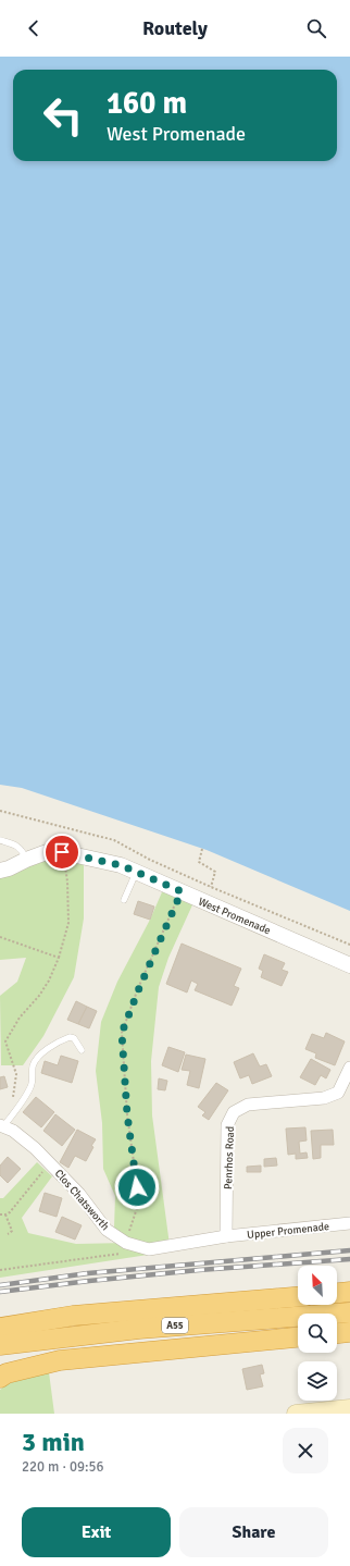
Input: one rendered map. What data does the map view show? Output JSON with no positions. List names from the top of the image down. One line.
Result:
{"streets":{"highway":["A55"],"street":["West Promenade","Penrhos Road","Clos Chatsworth","Upper Promenade"]},"crossings":[["Penrhos Road","Clos Chatsworth"],["Penrhos Road","Upper Promenade"],["Clos Chatsworth","Upper Promenade"]],"north":"top left","page":{"header":"Routely","turn":["160 m","West Promenade"],"heading":["3 min","220 m · 09:56"],"buttons":["Exit","Share"]}}
